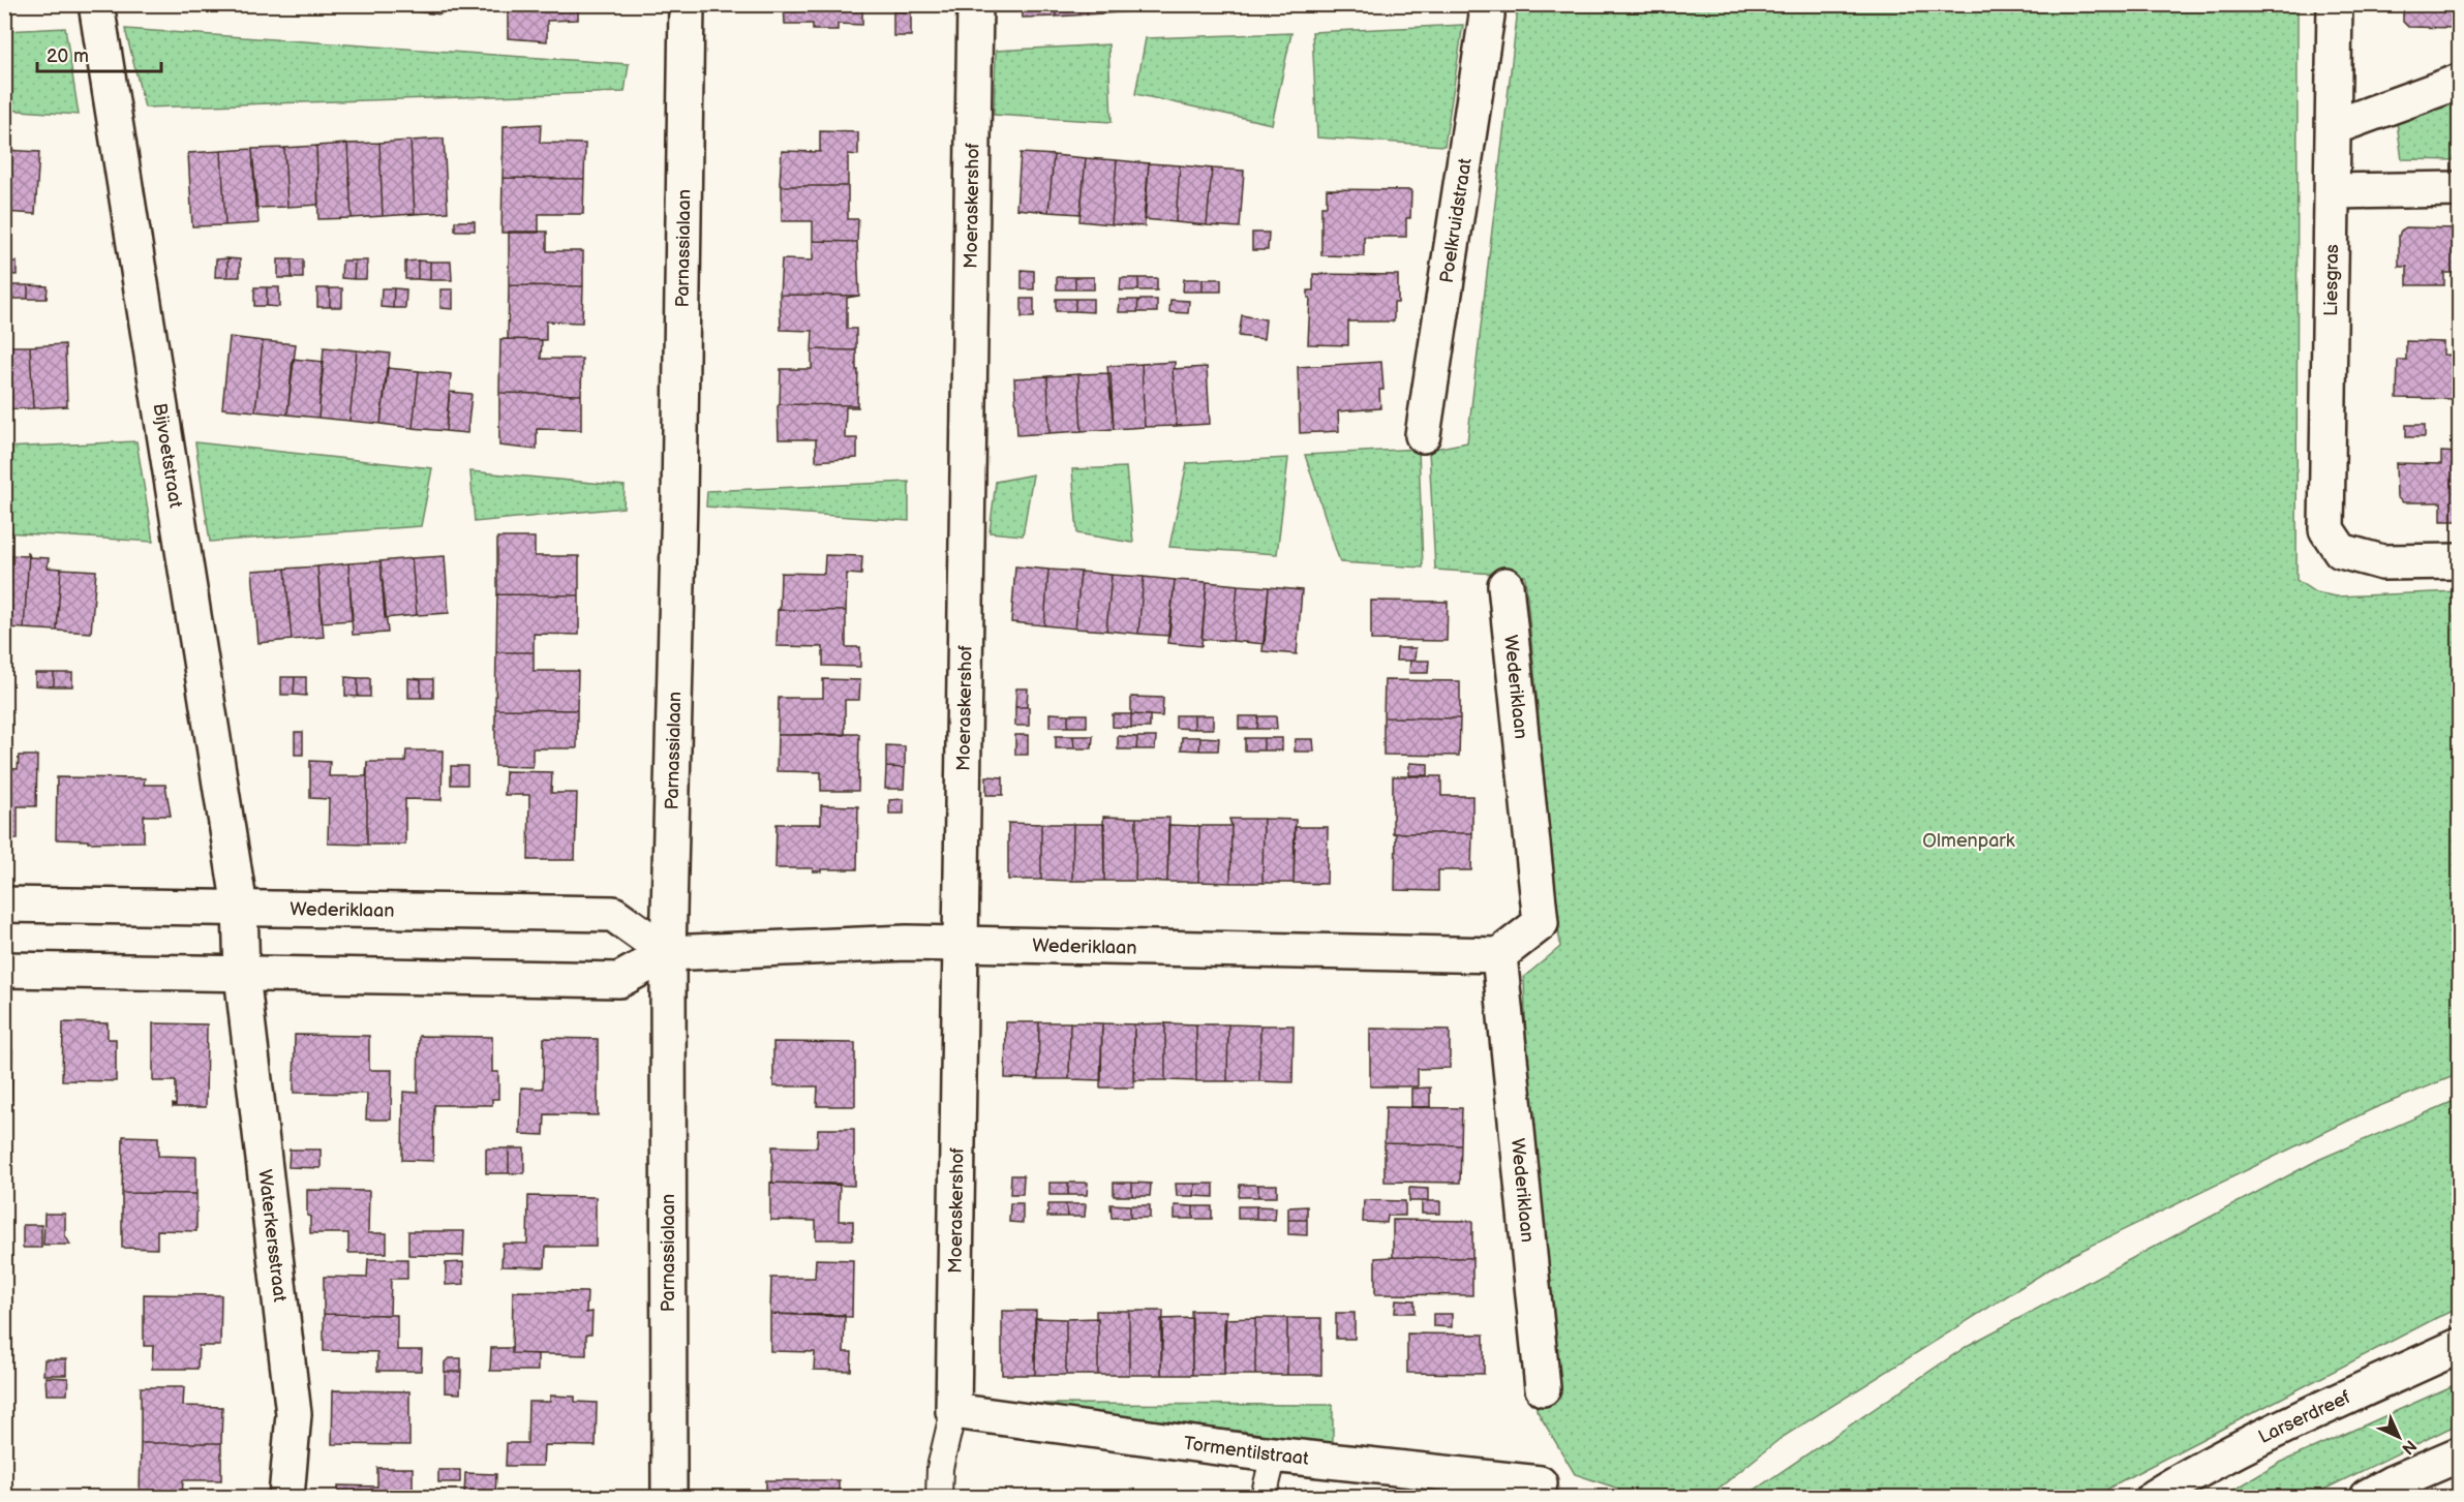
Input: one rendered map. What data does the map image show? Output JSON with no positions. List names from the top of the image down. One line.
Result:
{"streets":{"street":["Moeraskershof","Poelkruidstraat","Parnassialaan","Liesgras","Bijvoetstraat","Wederiklaan","Waterkersstraat","Larserdreef","Tormentilstraat"]},"crossings":[["Moeraskershof","Wederiklaan"],["Moeraskershof","Tormentilstraat"],["Parnassialaan","Wederiklaan"],["Bijvoetstraat","Wederiklaan"],["Bijvoetstraat","Waterkersstraat"],["Wederiklaan","Waterkersstraat"]],"parks":["Olmenpark"],"scale_bar":"20 m","north":"bottom right"}
